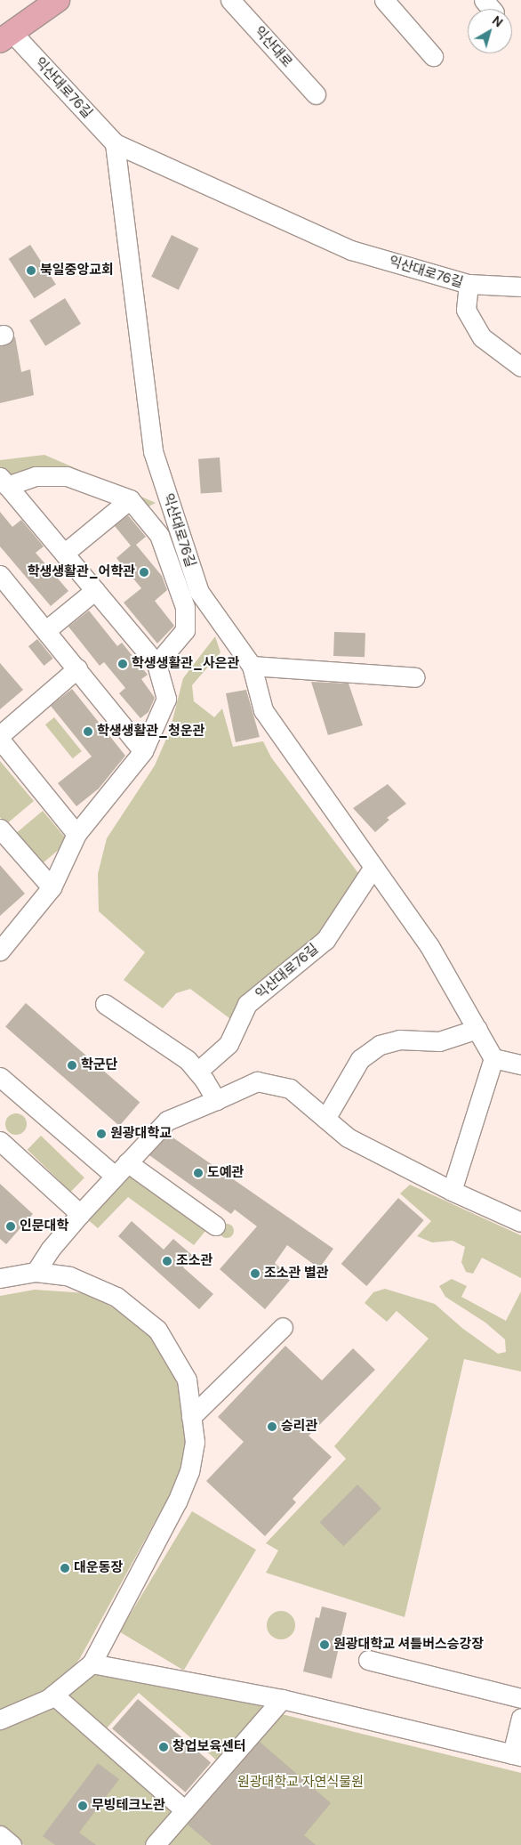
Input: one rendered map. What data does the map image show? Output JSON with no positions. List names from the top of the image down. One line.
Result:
{"streets":{"street":["익산대로","익산대로76길"]},"parks":["원광대학교 자연식물원"],"places":["북일중앙교회","학생생활관_어학관","학생생활관_사은관","학생생활관_청운관","학군단","원광대학교","도예관","인문대학","조소관","조소관 별관","승리관","대운동장","원광대학교 셔틀버스승강장","창업보육센터","무빙테크노관"],"north":"top right"}
